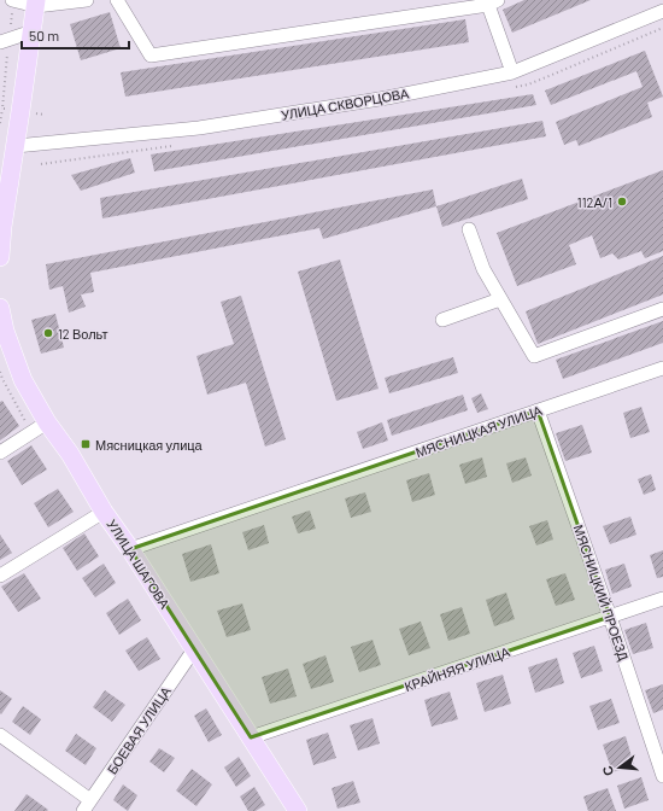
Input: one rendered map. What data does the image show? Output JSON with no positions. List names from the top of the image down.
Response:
{
  "streets": {
    "main road": ["УЛИЦА ШАГОВА"],
    "street": [
      "УЛИЦА СКВОРЦОВА",
      "МЯСНИЦКАЯ УЛИЦА",
      "МЯСНИЦКИЙ ПРОЕЗД",
      "КРАЙНЯЯ УЛИЦА",
      "БОЕВАЯ УЛИЦА"
    ]
  },
  "crossings": [
    ["МЯСНИЦКАЯ УЛИЦА", "УЛИЦА ШАГОВА"],
    ["МЯСНИЦКАЯ УЛИЦА", "МЯСНИЦКИЙ ПРОЕЗД"],
    ["УЛИЦА ШАГОВА", "КРАЙНЯЯ УЛИЦА"],
    ["УЛИЦА ШАГОВА", "БОЕВАЯ УЛИЦА"],
    ["МЯСНИЦКИЙ ПРОЕЗД", "КРАЙНЯЯ УЛИЦА"]
  ],
  "places": {
    "other": ["112А/1", "12 Вольт"],
    "transit": ["Мясницкая улица"]
  },
  "scale_bar": "50 m",
  "north": "left"
}
